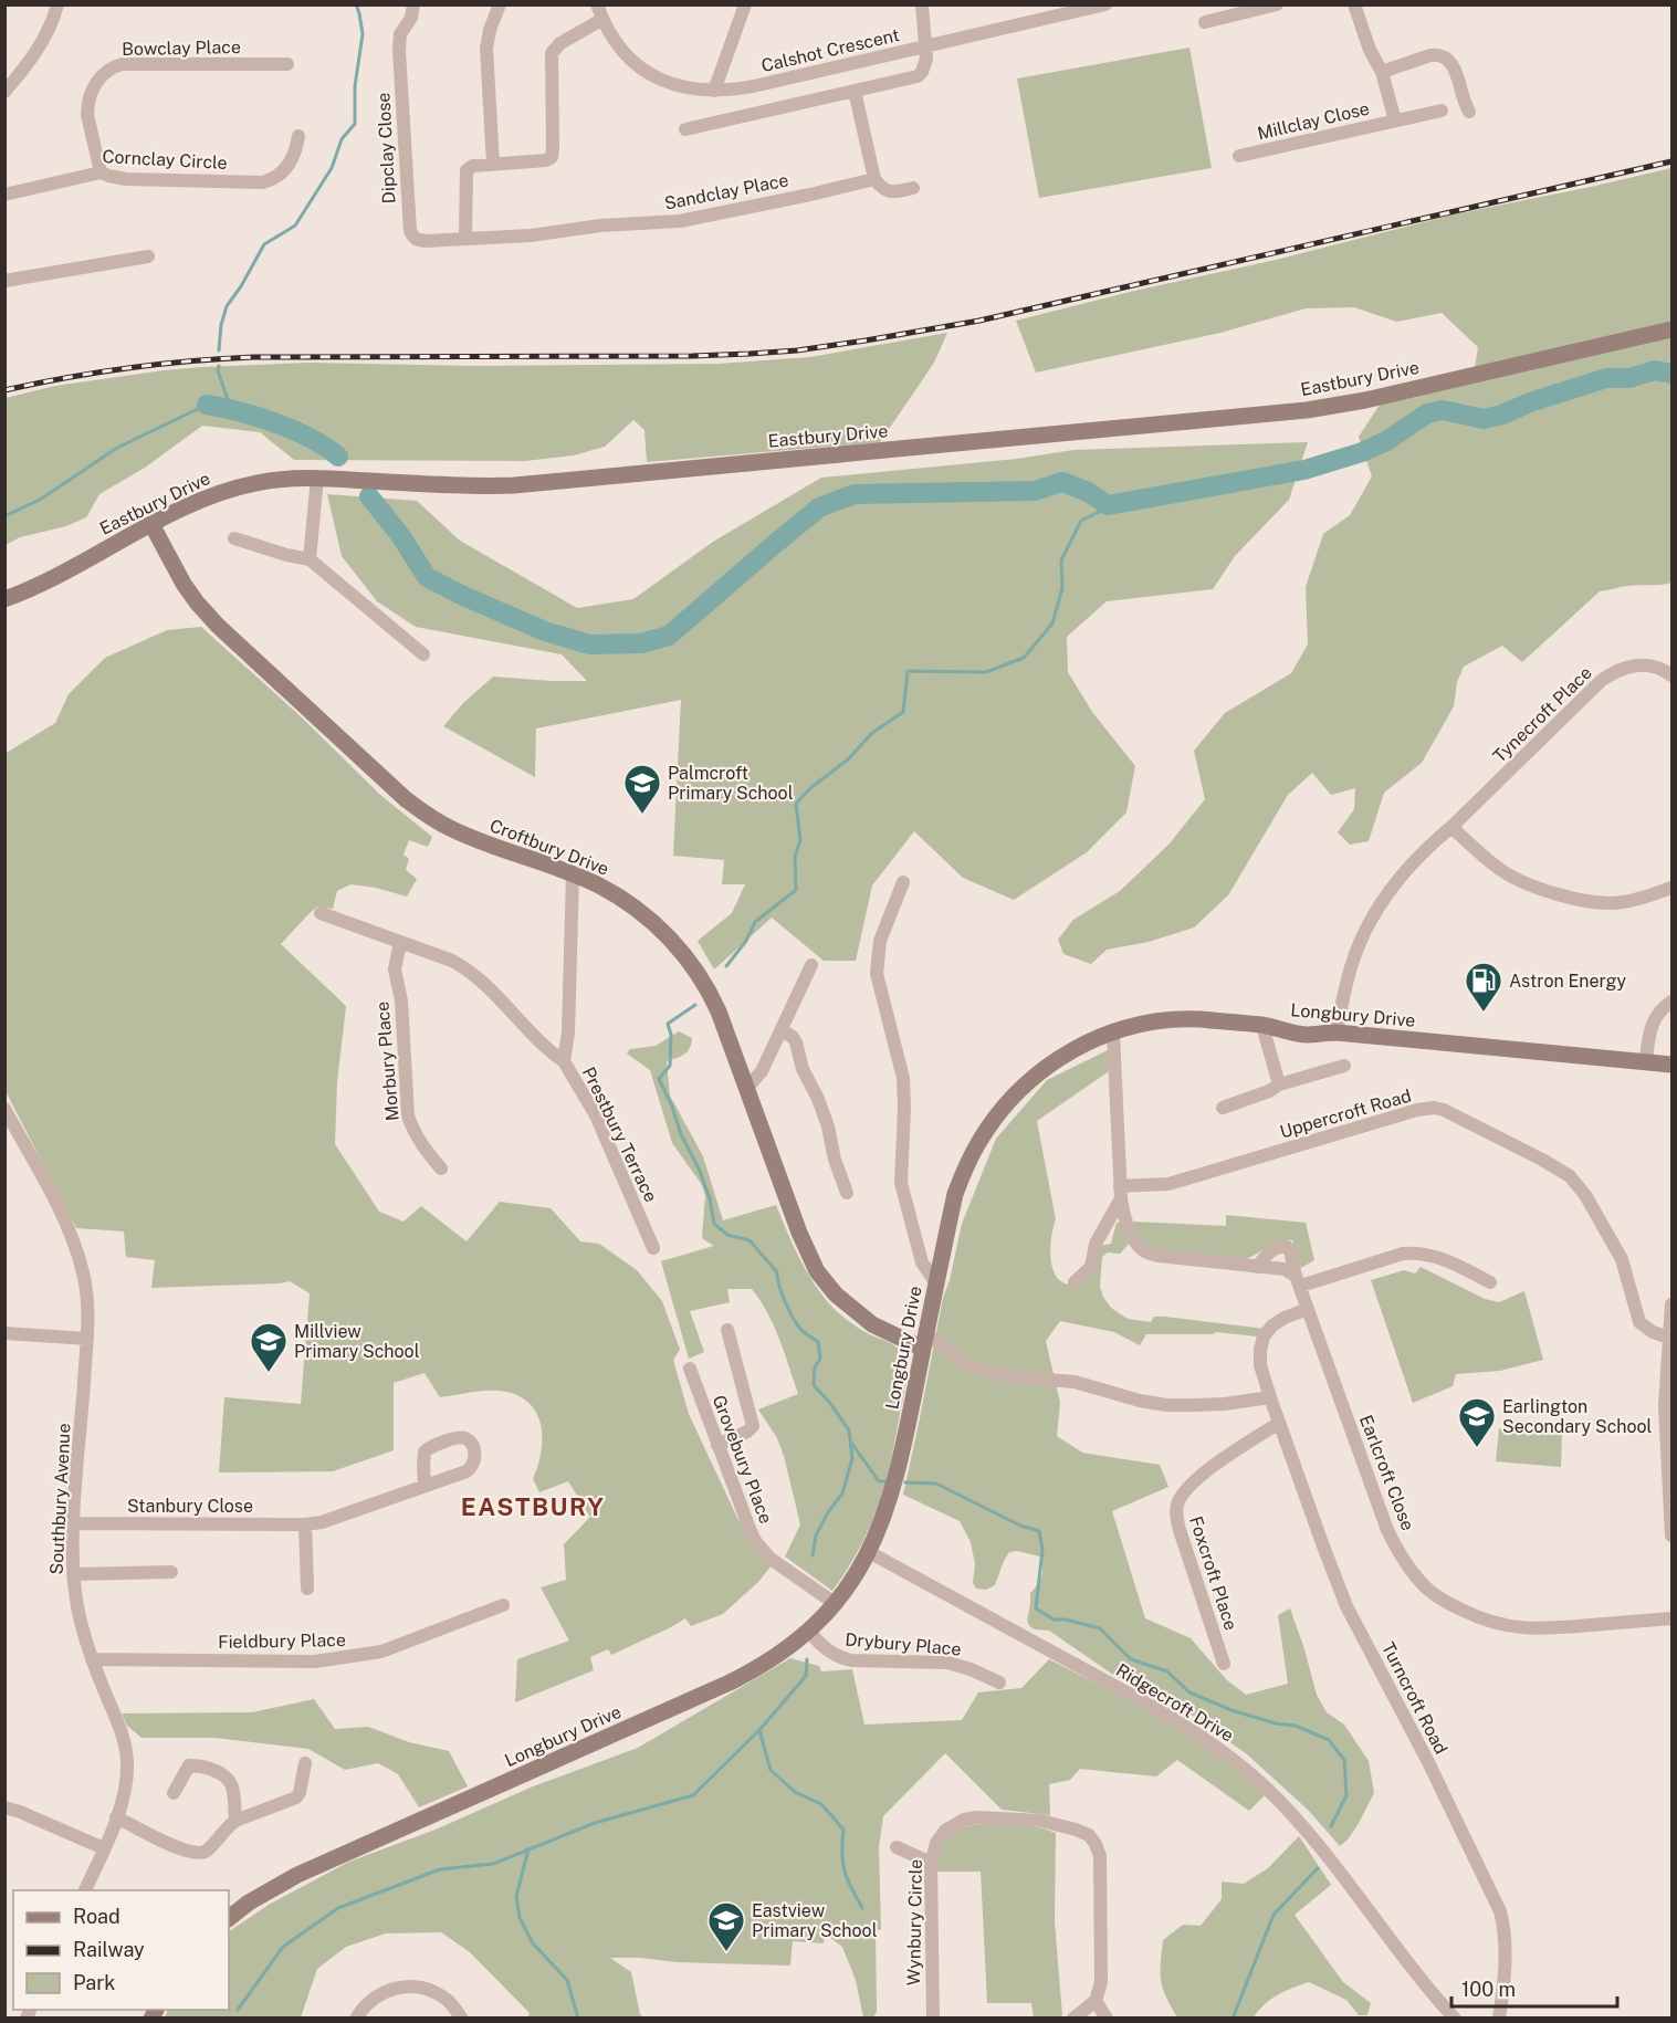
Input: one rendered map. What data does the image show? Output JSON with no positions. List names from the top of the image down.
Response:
{
  "streets": {
    "street": [
      "Bowclay Place",
      "Calshot Crescent",
      "Millclay Close",
      "Dipclay Close",
      "Cornclay Circle",
      "Sandclay Place",
      "Eastbury Drive",
      "Tynecroft Place",
      "Croftbury Drive",
      "Longbury Drive",
      "Morbury Place",
      "Uppercroft Road",
      "Prestbury Terrace",
      "Grovebury Place",
      "Earlcroft Close",
      "Southbury Avenue",
      "Stanbury Close",
      "Foxcroft Place",
      "Fieldbury Place",
      "Drybury Place",
      "Turncroft Road",
      "Ridgecroft Drive",
      "Wynbury Circle"
    ]
  },
  "crossings": [
    ["Bowclay Place", "Cornclay Circle"],
    ["Dipclay Close", "Sandclay Place"],
    ["Eastbury Drive", "Croftbury Drive"],
    ["Tynecroft Place", "Longbury Drive"],
    ["Croftbury Drive", "Longbury Drive"],
    ["Croftbury Drive", "Prestbury Terrace"],
    ["Longbury Drive", "Grovebury Place"],
    ["Longbury Drive", "Drybury Place"],
    ["Longbury Drive", "Ridgecroft Drive"],
    ["Southbury Avenue", "Stanbury Close"],
    ["Southbury Avenue", "Fieldbury Place"],
    ["Foxcroft Place", "Turncroft Road"]
  ],
  "districts": ["EASTBURY"],
  "places": {
    "school or university": [
      "Palmcroft Primary School",
      "Millview Primary School",
      "Earlington Secondary School",
      "Eastview Primary School"
    ],
    "fuel station": ["Astron Energy"]
  },
  "legend": ["Road", "Railway", "Park"],
  "scale_bar": "100 m"
}
